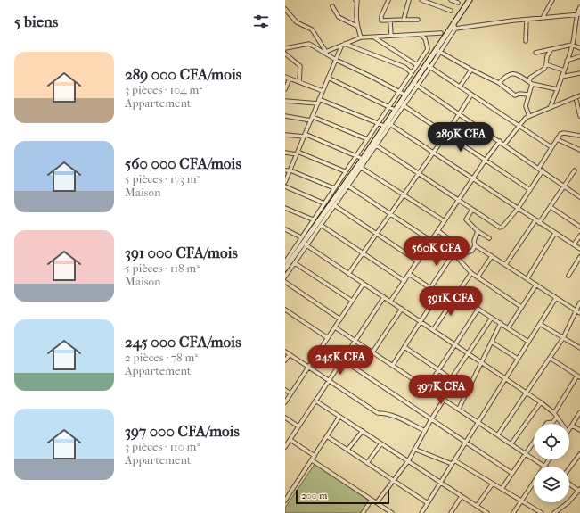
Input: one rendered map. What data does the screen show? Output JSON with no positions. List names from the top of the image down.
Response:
{
  "scale_bar": "200 m",
  "page": {
    "heading": "5 biens",
    "list": [
      {
        "name": "289 000 CFA/mois",
        "note": "3 pièces · 104 m² · Appartement"
      },
      {
        "name": "560 000 CFA/mois",
        "note": "5 pièces · 173 m² · Maison"
      },
      {
        "name": "391 000 CFA/mois",
        "note": "5 pièces · 118 m² · Maison"
      },
      {
        "name": "245 000 CFA/mois",
        "note": "2 pièces · 78 m² · Appartement"
      },
      {
        "name": "397 000 CFA/mois",
        "note": "3 pièces · 110 m² · Appartement"
      }
    ],
    "price": [
      "289K CFA",
      "560K CFA",
      "391K CFA",
      "245K CFA",
      "397K CFA"
    ],
    "scale": "200 m"
  }
}
